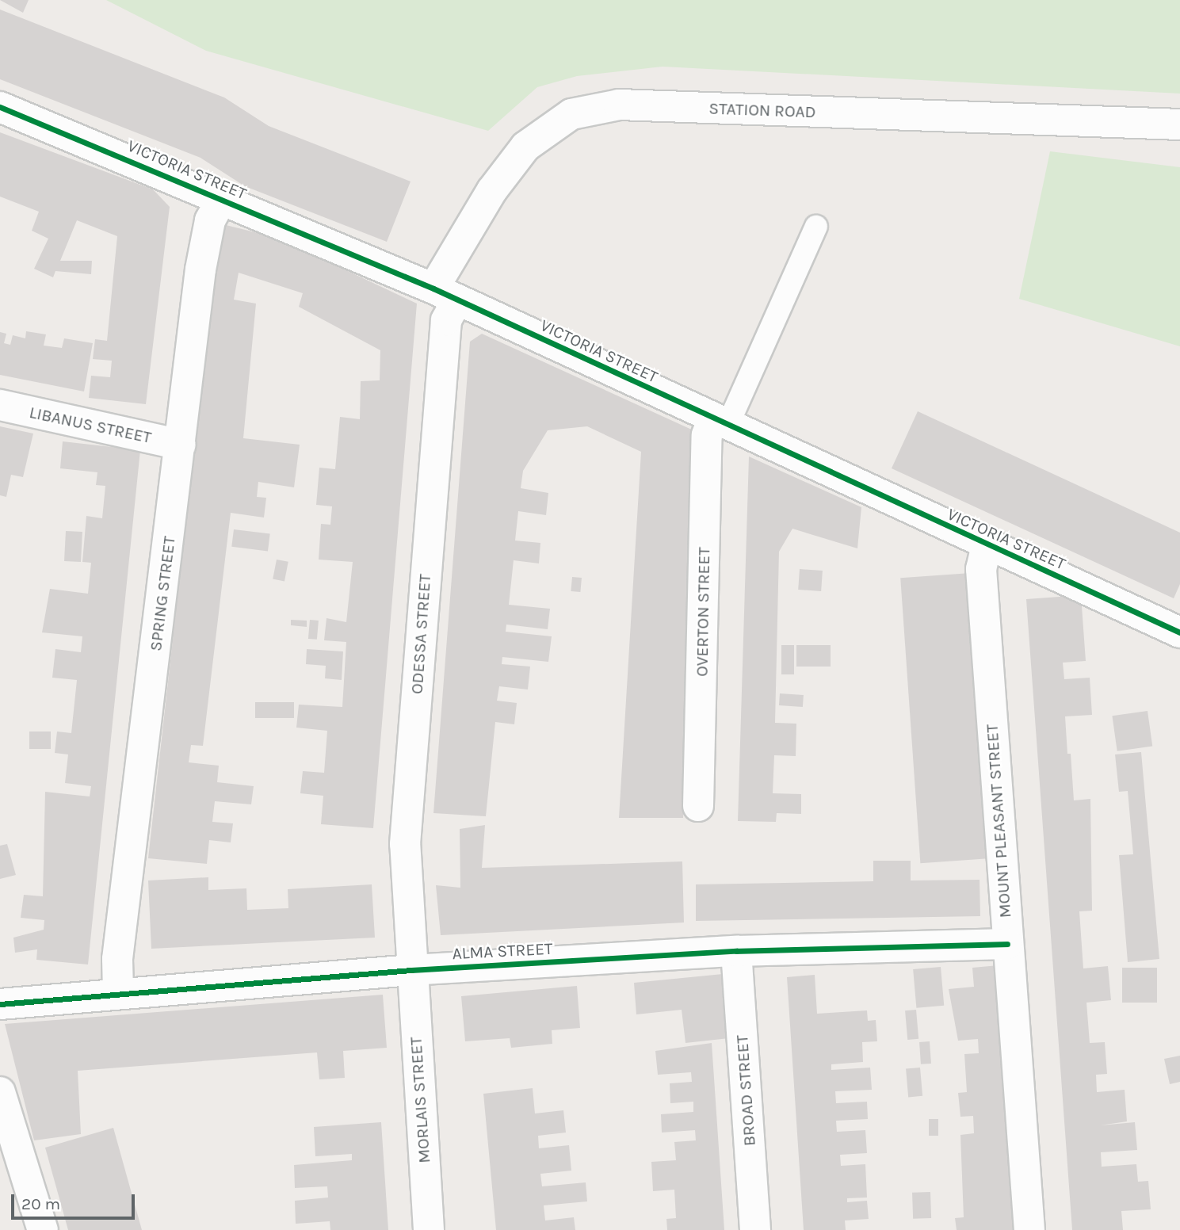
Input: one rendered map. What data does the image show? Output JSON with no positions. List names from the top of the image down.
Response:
{
  "streets": {
    "street": [
      "STATION ROAD",
      "VICTORIA STREET",
      "LIBANUS STREET",
      "SPRING STREET",
      "OVERTON STREET",
      "ODESSA STREET",
      "MOUNT PLEASANT STREET",
      "ALMA STREET",
      "BROAD STREET",
      "MORLAIS STREET"
    ]
  },
  "crossings": [
    ["STATION ROAD", "VICTORIA STREET"],
    ["STATION ROAD", "ODESSA STREET"],
    ["VICTORIA STREET", "SPRING STREET"],
    ["VICTORIA STREET", "OVERTON STREET"],
    ["VICTORIA STREET", "ODESSA STREET"],
    ["VICTORIA STREET", "MOUNT PLEASANT STREET"],
    ["LIBANUS STREET", "SPRING STREET"],
    ["SPRING STREET", "ALMA STREET"],
    ["ODESSA STREET", "ALMA STREET"],
    ["ODESSA STREET", "MORLAIS STREET"],
    ["MOUNT PLEASANT STREET", "ALMA STREET"],
    ["ALMA STREET", "BROAD STREET"],
    ["ALMA STREET", "MORLAIS STREET"]
  ],
  "scale_bar": "20 m"
}
